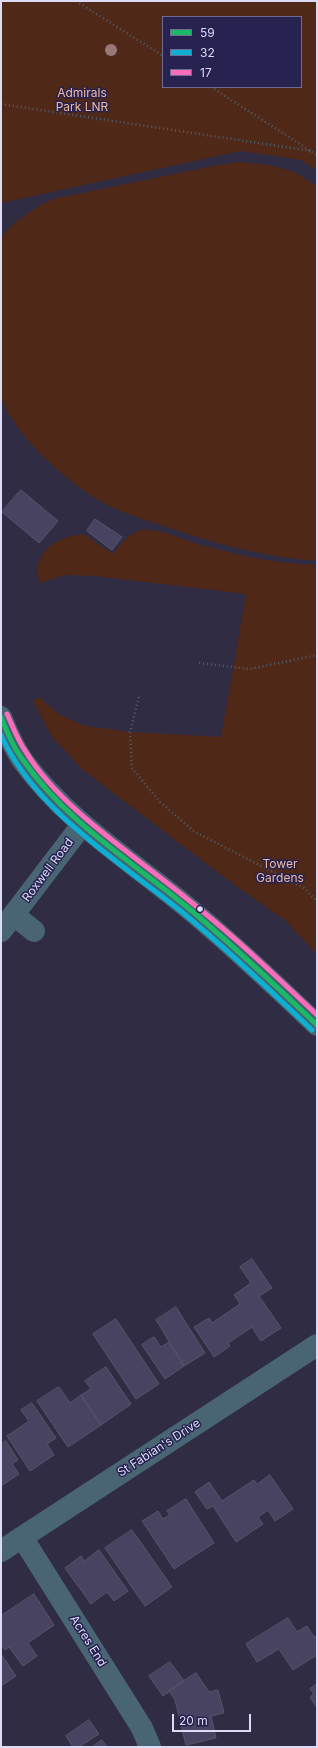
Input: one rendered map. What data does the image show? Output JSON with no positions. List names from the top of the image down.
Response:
{
  "streets": {
    "street": ["Roxwell Road", "St Fabian's Drive", "Acres End"]
  },
  "crossings": [
    ["St Fabian's Drive", "Acres End"]
  ],
  "parks": ["Admirals Park LNR", "Tower Gardens"],
  "lines": ["transit line 17", "transit line 59", "transit line 32"],
  "legend": ["59", "32", "17"],
  "scale_bar": "20 m"
}
